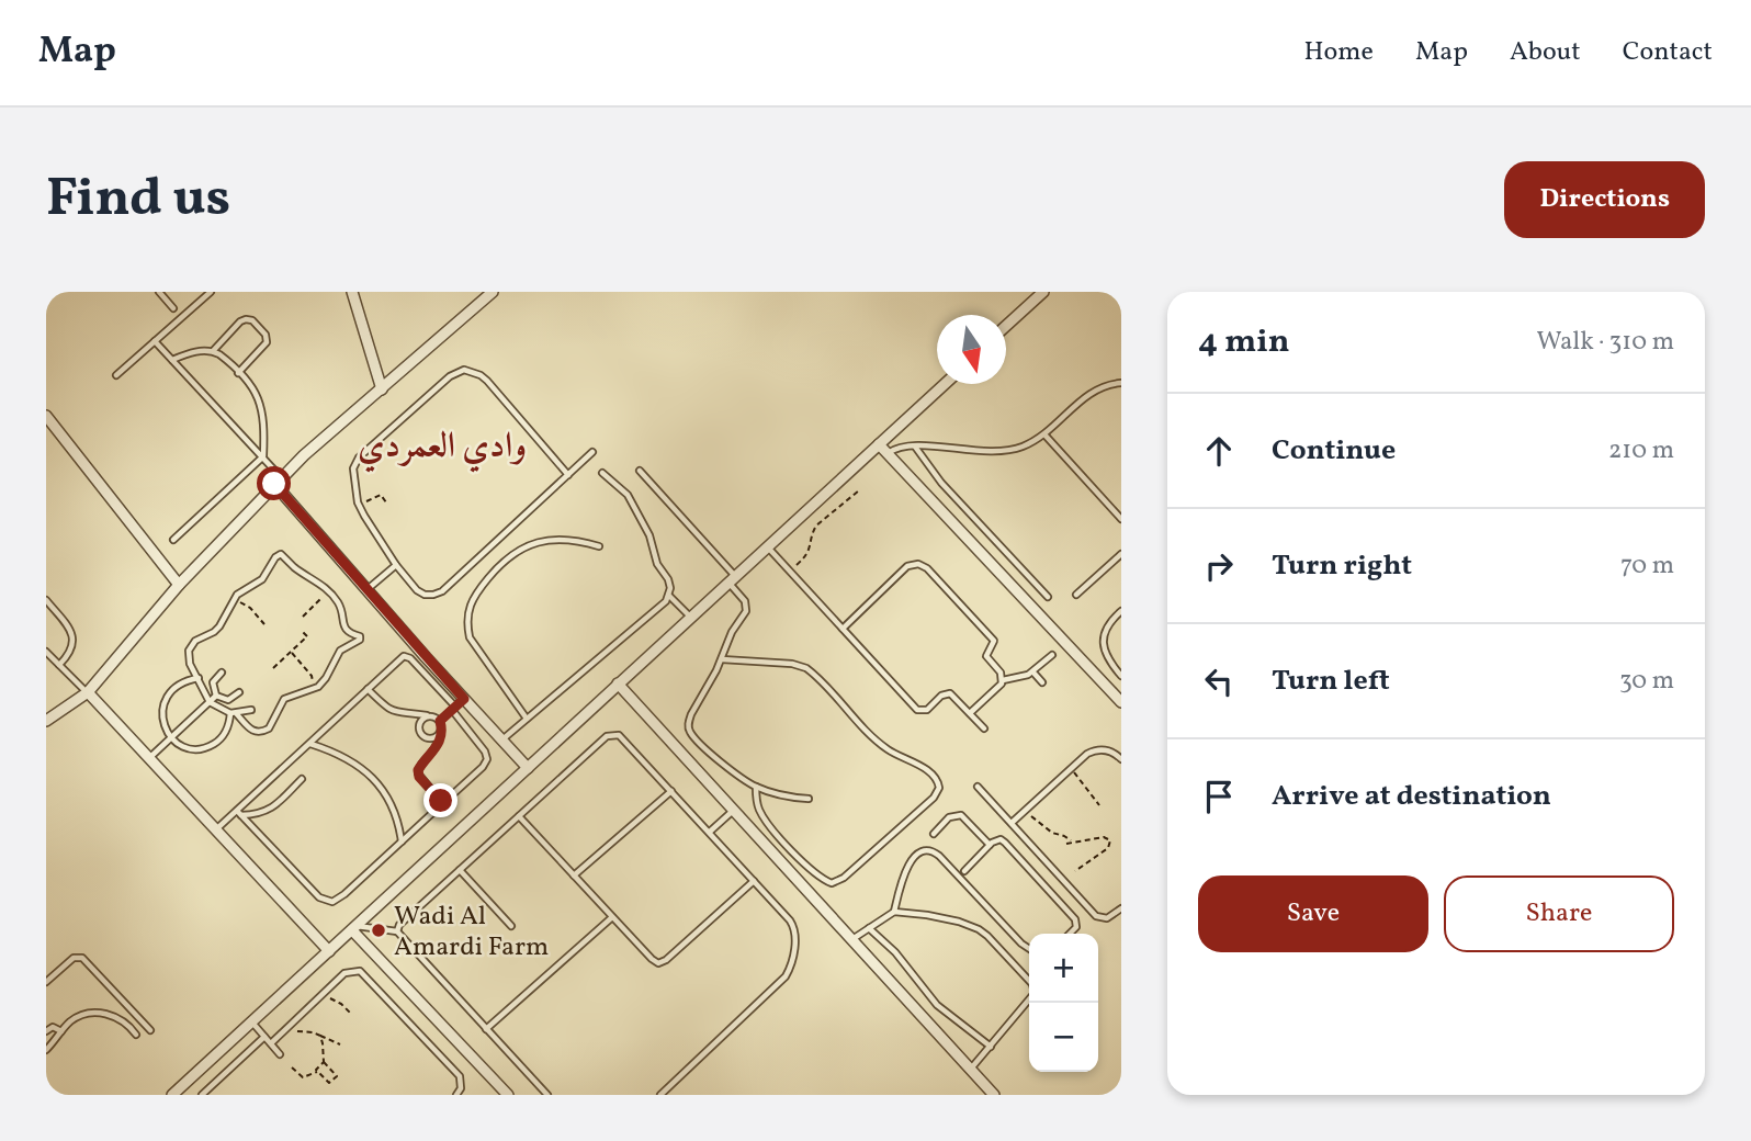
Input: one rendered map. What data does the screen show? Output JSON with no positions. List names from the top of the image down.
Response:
{
  "districts": ["وادي العمردي"],
  "places": ["Wadi Al Amardi Farm"],
  "north": "bottom",
  "page": {
    "header": "Map",
    "nav": [
      "Home",
      "Map",
      "About",
      "Contact"
    ],
    "buttons": [
      "Directions",
      ["Save", "Share"]
    ],
    "title": "Find us",
    "heading": ["4 min", "Walk · 310 m"],
    "list": [
      ["Continue", "210 m"],
      ["Turn right", "70 m"],
      ["Turn left", "30 m"],
      "Arrive at destination"
    ],
    "map_buttons": ["+", "−"]
  }
}
